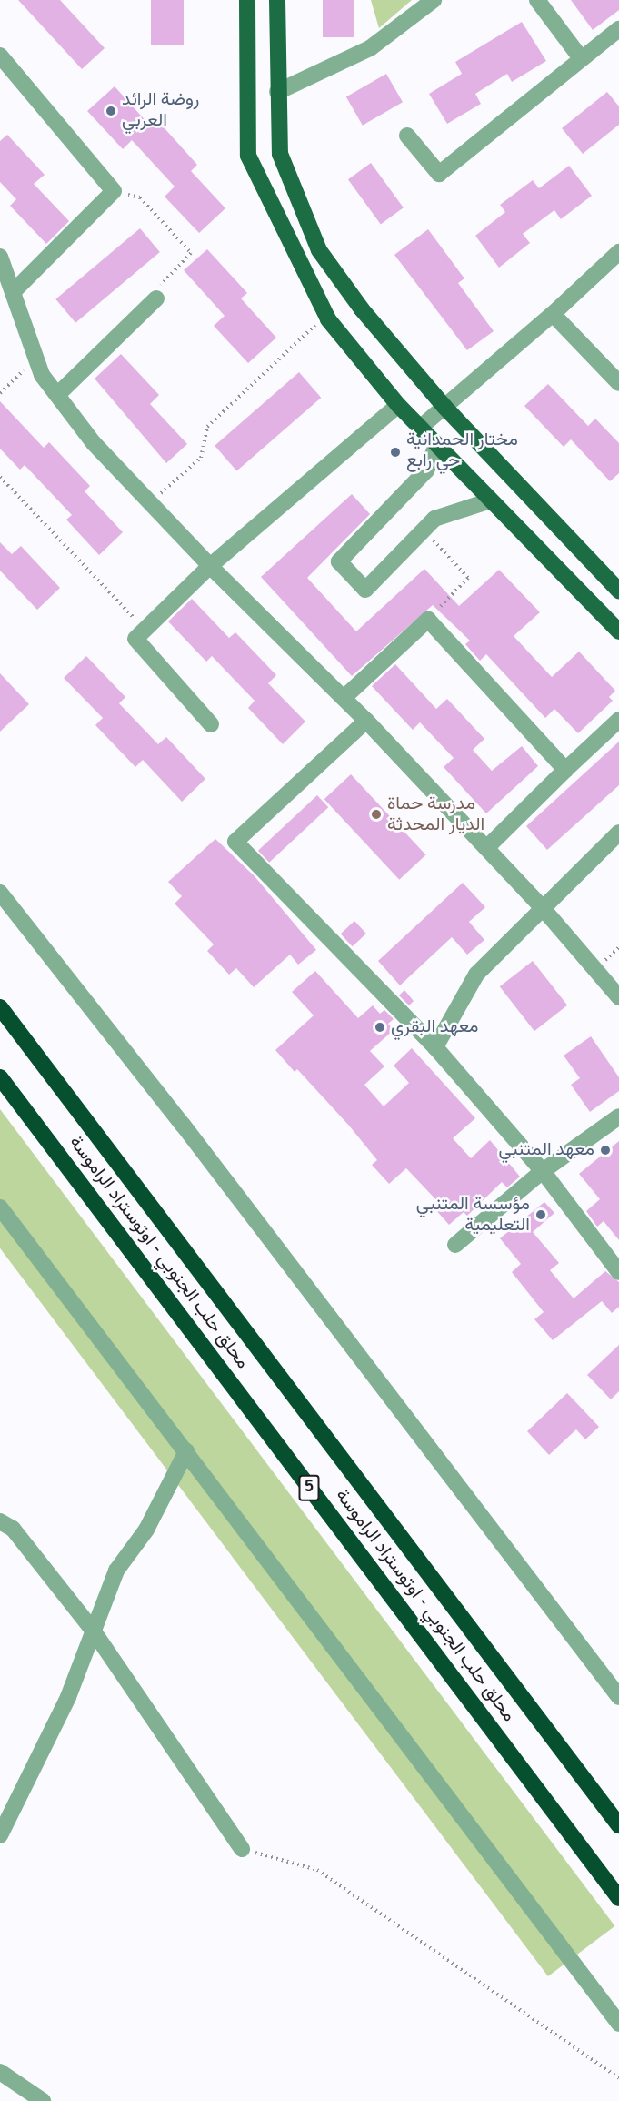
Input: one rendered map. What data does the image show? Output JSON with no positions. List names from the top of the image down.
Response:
{
  "streets": {
    "highway": ["محلق حلب الجنوبي - اوتوستراد الراموسة", "5"]
  },
  "places": [
    "روضة الرائد العربي",
    "مختار الحمدانية حي رابع",
    "مدرسة حماة الديار المحدثة",
    "معهد البقري",
    "معهد المتنبي",
    "مؤسسة المتنبي التعليمية"
  ]
}
